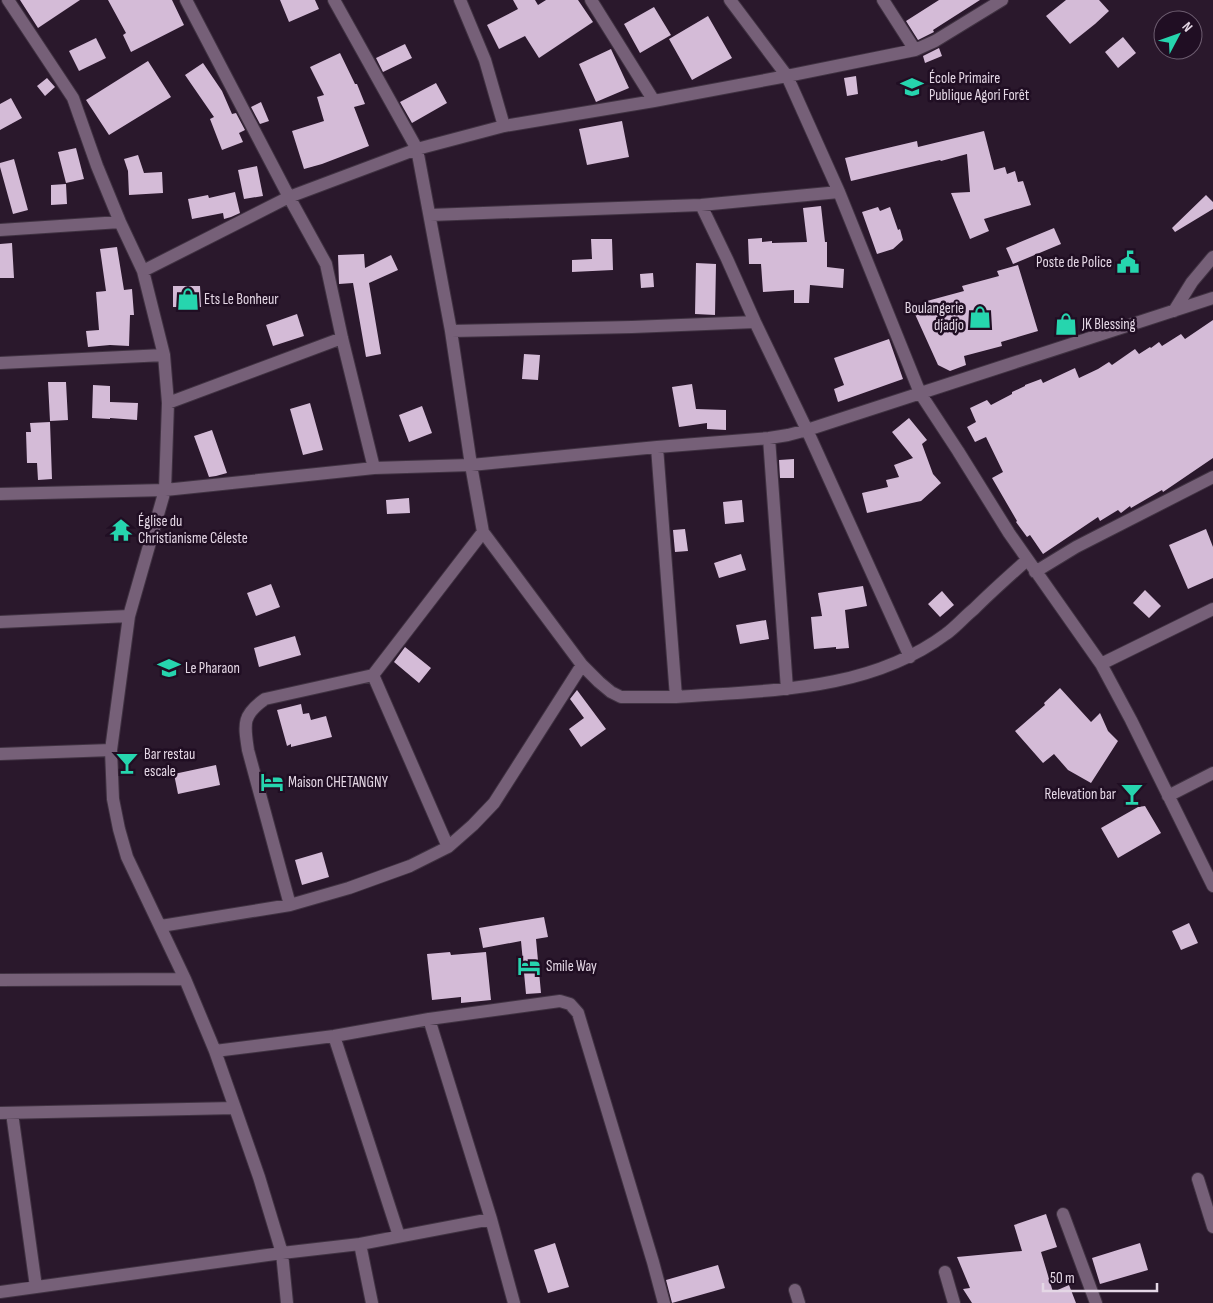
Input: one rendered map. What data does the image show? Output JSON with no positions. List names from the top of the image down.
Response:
{
  "places": {
    "school or university": ["École Primaire Publique Agori Forêt", "Le Pharaon"],
    "public building": ["Poste de Police"],
    "shop": ["Ets Le Bonheur", "Boulangerie djadjo", "JK Blessing"],
    "temple": ["Église du Christianisme Céleste"],
    "bar": ["Bar restau escale", "Relevation bar"],
    "hotel": ["Maison CHETANGNY", "Smile Way"]
  },
  "scale_bar": "50 m",
  "north": "top right"
}
